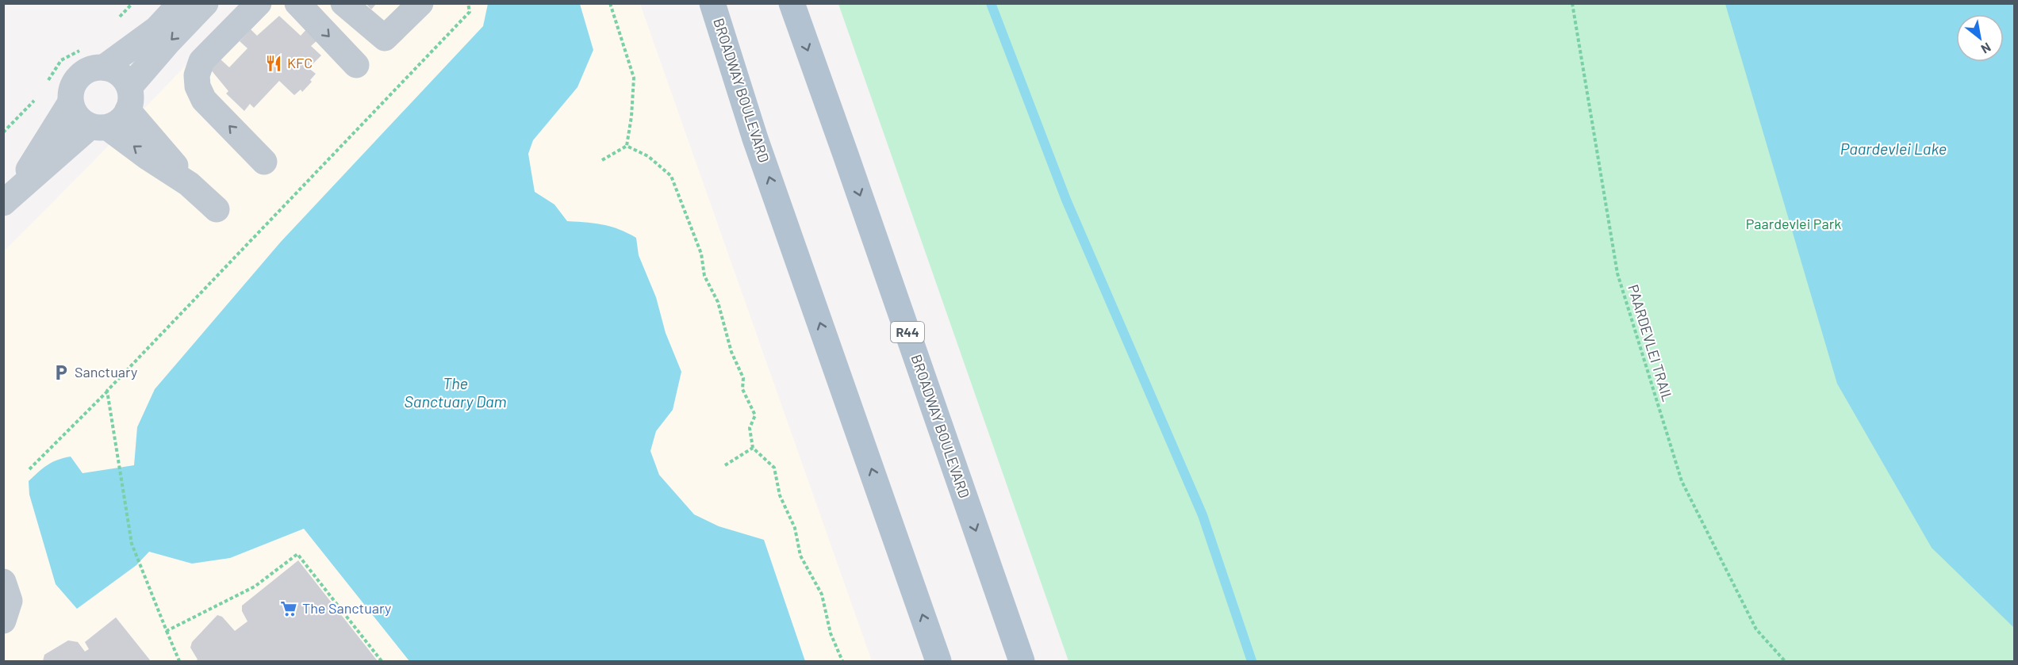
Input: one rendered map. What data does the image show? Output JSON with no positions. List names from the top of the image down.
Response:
{
  "streets": {
    "main road": ["BROADWAY BOULEVARD", "R44"],
    "path": ["PAARDEVLEI TRAIL"]
  },
  "water": ["Paardevlei Lake", "The Sanctuary Dam"],
  "parks": ["Paardevlei Park"],
  "places": {
    "restaurant": ["KFC"],
    "parking": ["Sanctuary"],
    "supermarket": ["The Sanctuary"]
  },
  "north": "bottom right"
}
